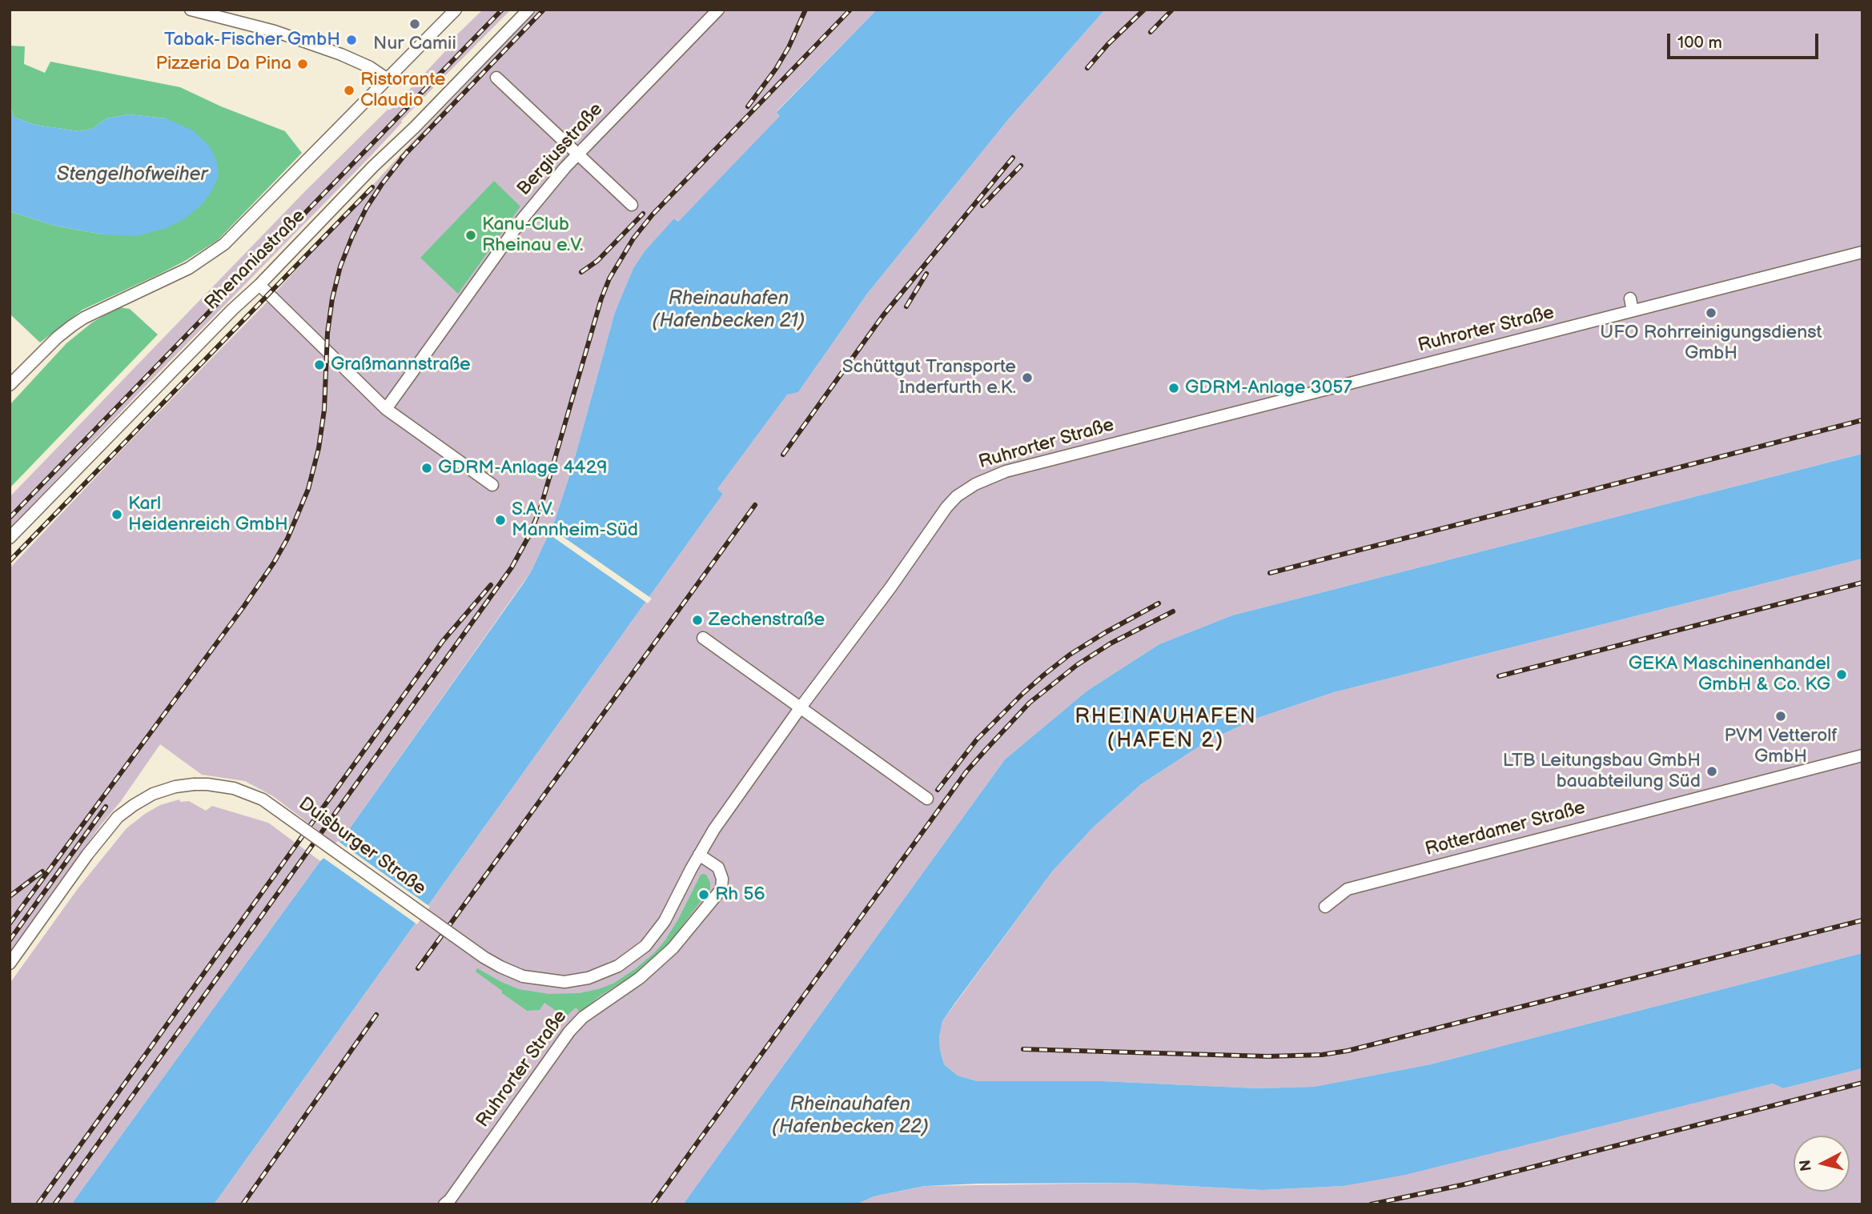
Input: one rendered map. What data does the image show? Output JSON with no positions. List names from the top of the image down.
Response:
{
  "streets": {
    "street": [
      "Bergiusstraße",
      "Rhenaniastraße",
      "Ruhrorter Straße",
      "Rotterdamer Straße",
      "Duisburger Straße"
    ]
  },
  "crossings": [
    ["Ruhrorter Straße", "Duisburger Straße"]
  ],
  "districts": ["RHEINAUHAFEN (HAFEN 2)"],
  "water": ["Stengelhofweiher", "Rheinauhafen (Hafenbecken 21)", "Rheinauhafen (Hafenbecken 22)"],
  "places": [
    "Nur Camii",
    "Tabak-Fischer GmbH",
    "Pizzeria Da Pina",
    "Ristorante Claudio",
    "Kanu-Club Rheinau e.V.",
    "UFO Rohrreinigungsdienst GmbH",
    "Graßmannstraße",
    "Schüttgut Transporte Inderfurth e.K.",
    "GDRM-Anlage 3057",
    "GDRM-Anlage 4429",
    "Karl Heidenreich GmbH",
    "S.A.V. Mannheim-Süd",
    "Zechenstraße",
    "GEKA Maschinenhandel GmbH & Co. KG",
    "PVM Vetterolf GmbH",
    "LTB Leitungsbau GmbH bauabteilung Süd",
    "Rh 56"
  ],
  "scale_bar": "100 m",
  "north": "left"
}
